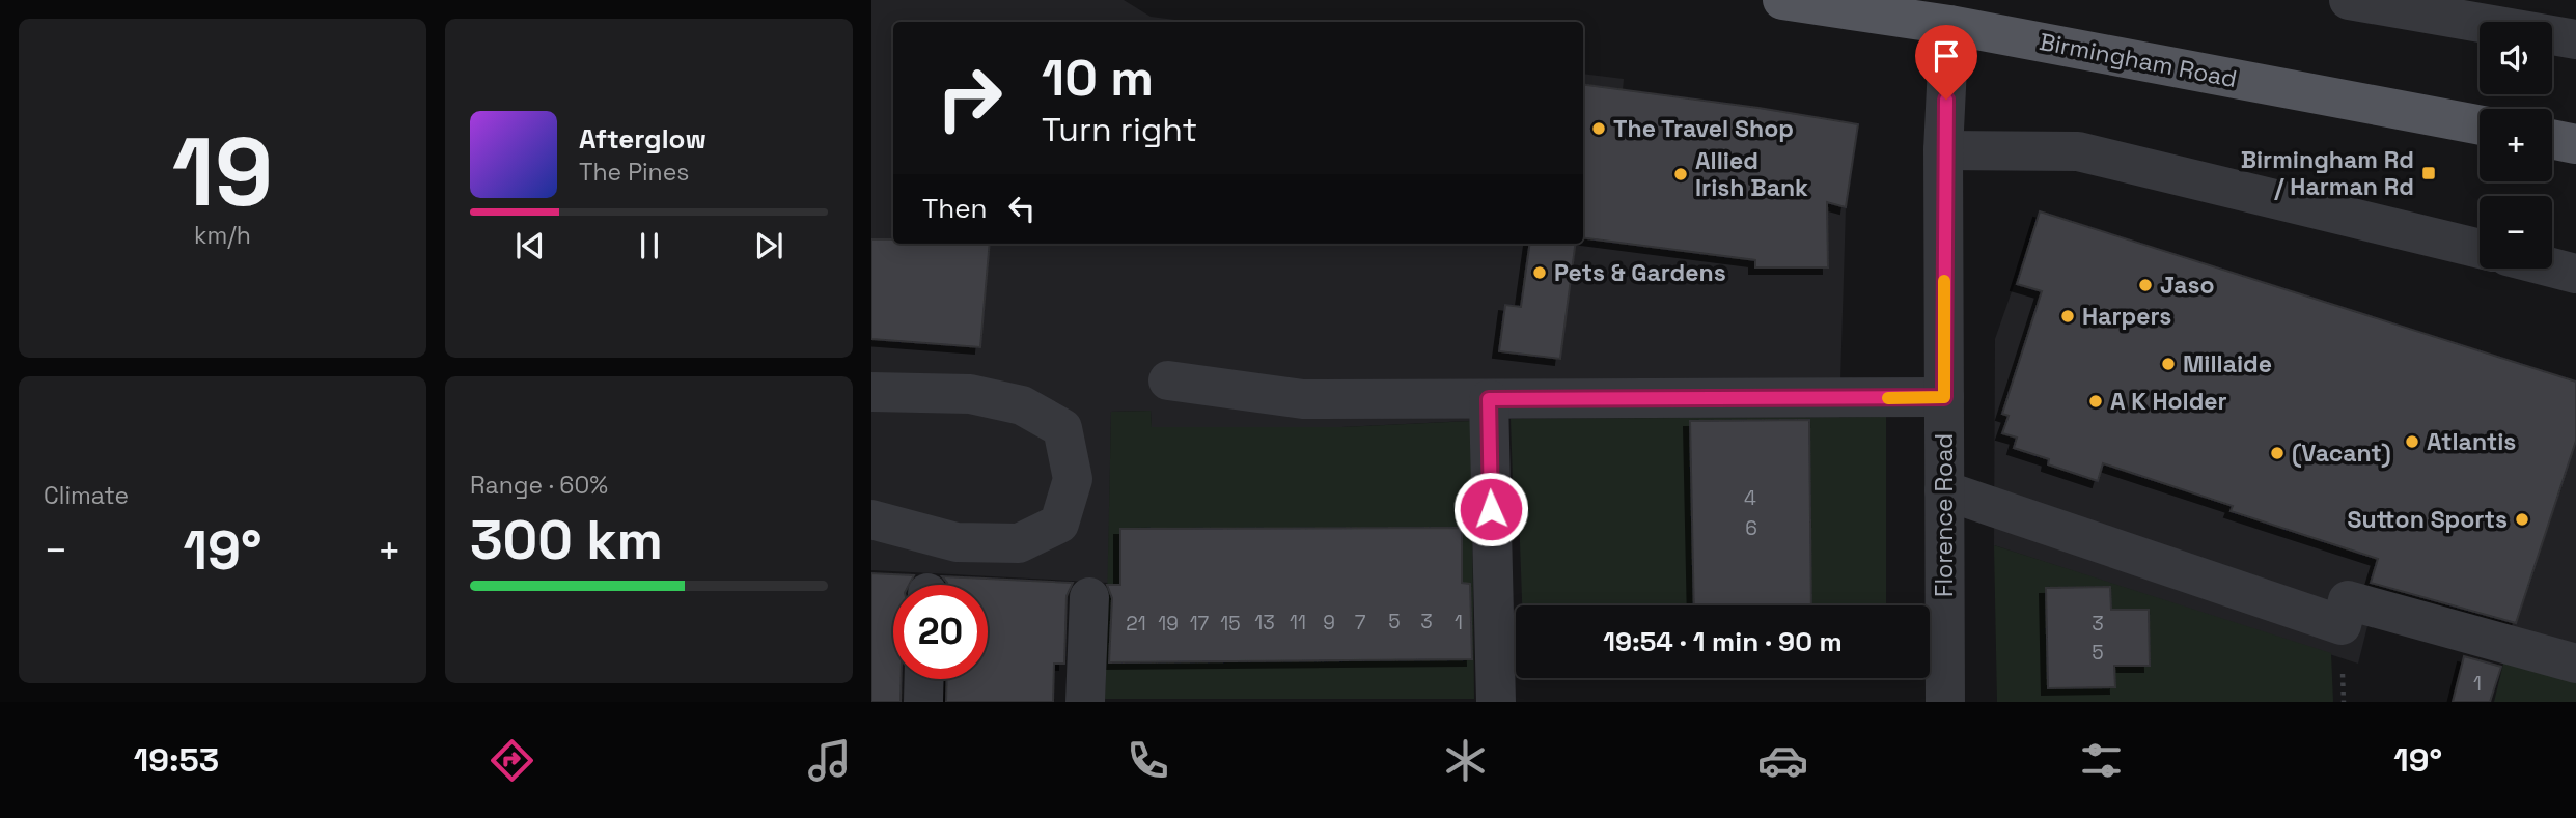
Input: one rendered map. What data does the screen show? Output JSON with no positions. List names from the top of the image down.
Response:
{
  "streets": {
    "main road": ["Birmingham Road"],
    "street": ["Florence Road"]
  },
  "crossings": [
    ["Birmingham Road", "Florence Road"]
  ],
  "places": {
    "other": [
      "The Travel Shop",
      "Allied Irish Bank",
      "Pets & Gardens",
      "Jaso",
      "Harpers",
      "Millaide",
      "A K Holder",
      "Atlantis",
      "(Vacant)",
      "Sutton Sports"
    ],
    "transit": ["Birmingham Rd / Harman Rd"]
  },
  "house_numbers": [
    "4",
    "6",
    "5",
    "3",
    "13",
    "11",
    "9",
    "7",
    "1",
    "21",
    "19",
    "17",
    "15",
    "3",
    "5",
    "1"
  ],
  "page": {
    "tile": [
      ["19", "km/h"],
      "Climate",
      ["Range · 60%", "300 km"]
    ],
    "map_buttons": ["+", "−"],
    "turn": ["10 m", "Turn right"],
    "song": ["Afterglow", "The Pines"],
    "then": "Then",
    "heat": ["−", "19°", "+"],
    "limit": "20",
    "trip": "19:54 · 1 min · 90 m",
    "tabs": ["19:53", "19°"]
  }
}
